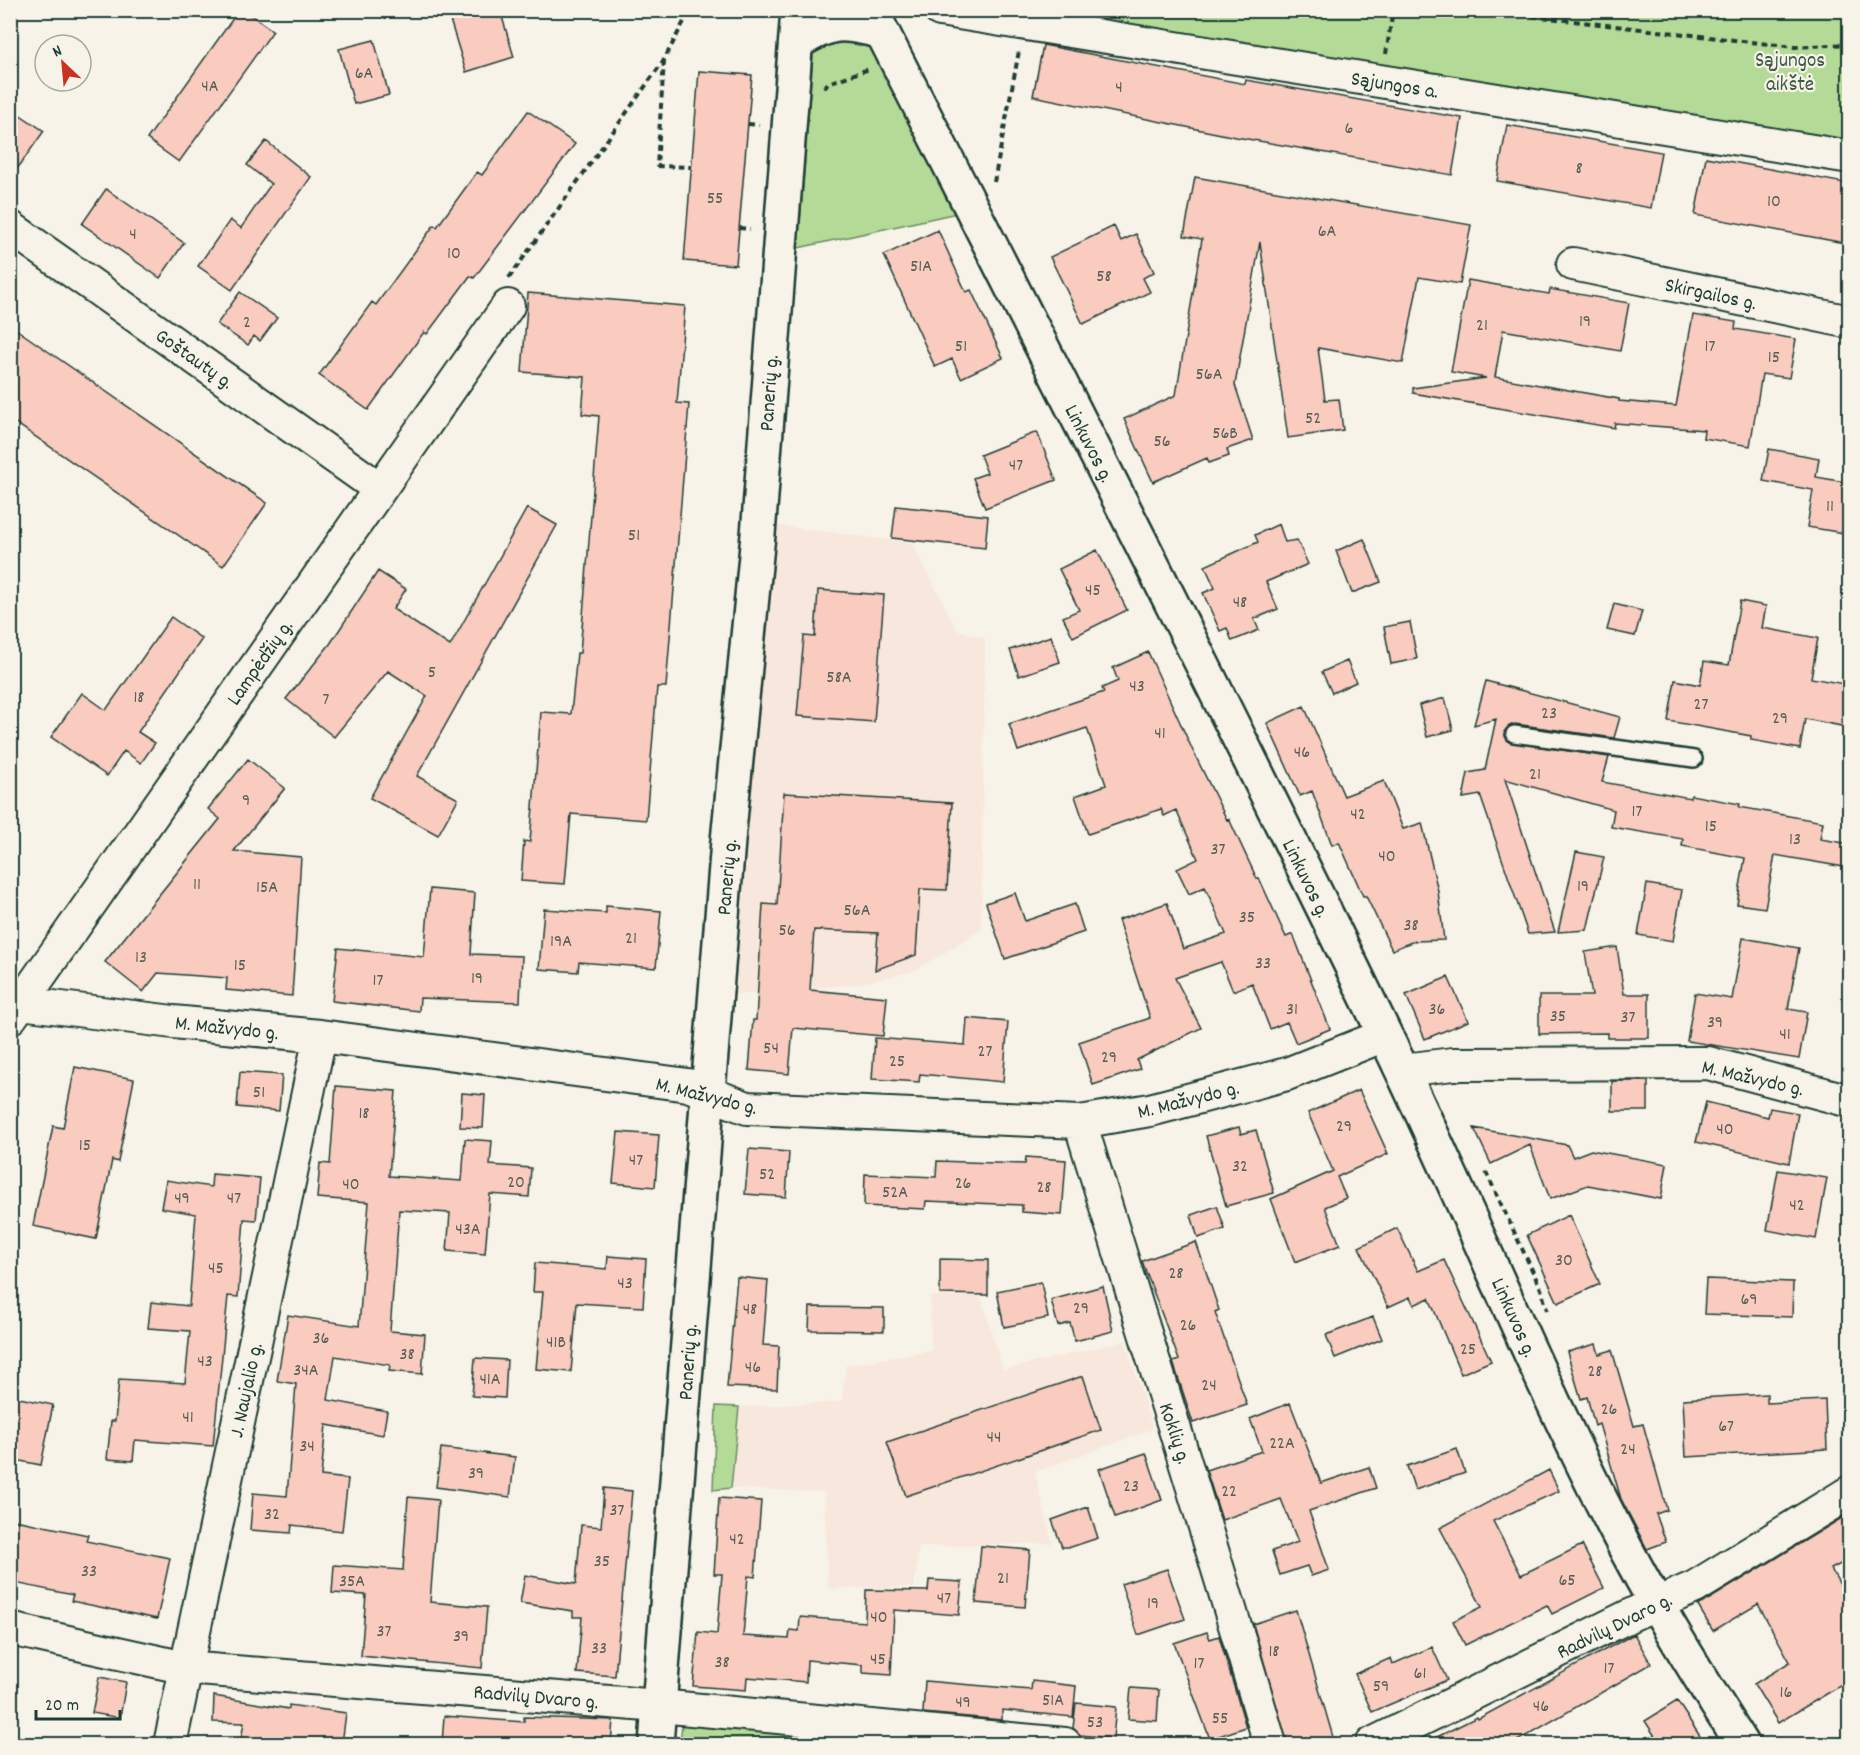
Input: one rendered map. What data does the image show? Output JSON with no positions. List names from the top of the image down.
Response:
{
  "streets": {
    "street": [
      "Sąjungos a.",
      "Skirgailos g.",
      "Goštautų g.",
      "Panerių g.",
      "Linkuvos g.",
      "Lampėdžių g.",
      "M. Mažvydo g.",
      "J. Naujalio g.",
      "Koklių g.",
      "Radvilų Dvaro g."
    ]
  },
  "crossings": [
    ["Goštautų g.", "Lampėdžių g."],
    ["Panerių g.", "M. Mažvydo g."],
    ["Panerių g.", "Radvilų Dvaro g."],
    ["Linkuvos g.", "M. Mažvydo g."],
    ["Linkuvos g.", "Radvilų Dvaro g."],
    ["Lampėdžių g.", "M. Mažvydo g."],
    ["M. Mažvydo g.", "J. Naujalio g."],
    ["M. Mažvydo g.", "Koklių g."],
    ["J. Naujalio g.", "Radvilų Dvaro g."]
  ],
  "parks": ["Sąjungos aikštė"],
  "house_numbers": [
    "6A",
    "4A",
    "4",
    "6",
    "8",
    "55",
    "10",
    "6A",
    "4",
    "10",
    "51A",
    "58",
    "19",
    "2",
    "21",
    "51",
    "17",
    "15",
    "56A",
    "52",
    "56B",
    "56",
    "47",
    "11",
    "51",
    "45",
    "48",
    "5",
    "58A",
    "43",
    "18",
    "7",
    "27",
    "23",
    "29",
    "41",
    "46",
    "21",
    "9",
    "17",
    "42",
    "15",
    "13",
    "37",
    "40",
    "11",
    "19",
    "15A",
    "56A",
    "35",
    "38",
    "56",
    "21",
    "19A",
    "13",
    "33",
    "15",
    "19",
    "17",
    "31",
    "36",
    "35",
    "37",
    "39",
    "41",
    "54",
    "27",
    "29",
    "25",
    "51",
    "18",
    "29",
    "40",
    "15",
    "47",
    "32",
    "52",
    "20",
    "26",
    "40",
    "28",
    "52A",
    "49",
    "47",
    "42",
    "43A",
    "30",
    "45",
    "28",
    "43",
    "69",
    "29",
    "48",
    "26",
    "36",
    "41B",
    "25",
    "38",
    "43",
    "46",
    "34A",
    "28",
    "41A",
    "24",
    "26",
    "41",
    "67",
    "44",
    "22A",
    "34",
    "24",
    "39",
    "23",
    "22",
    "37",
    "32",
    "42",
    "35",
    "33",
    "21",
    "65",
    "35A",
    "47",
    "19",
    "40",
    "37",
    "39",
    "33",
    "18",
    "45",
    "38",
    "17",
    "17",
    "61",
    "59",
    "16",
    "51A",
    "49",
    "46",
    "55",
    "53"
  ],
  "scale_bar": "20 m",
  "north": "top left"
}
